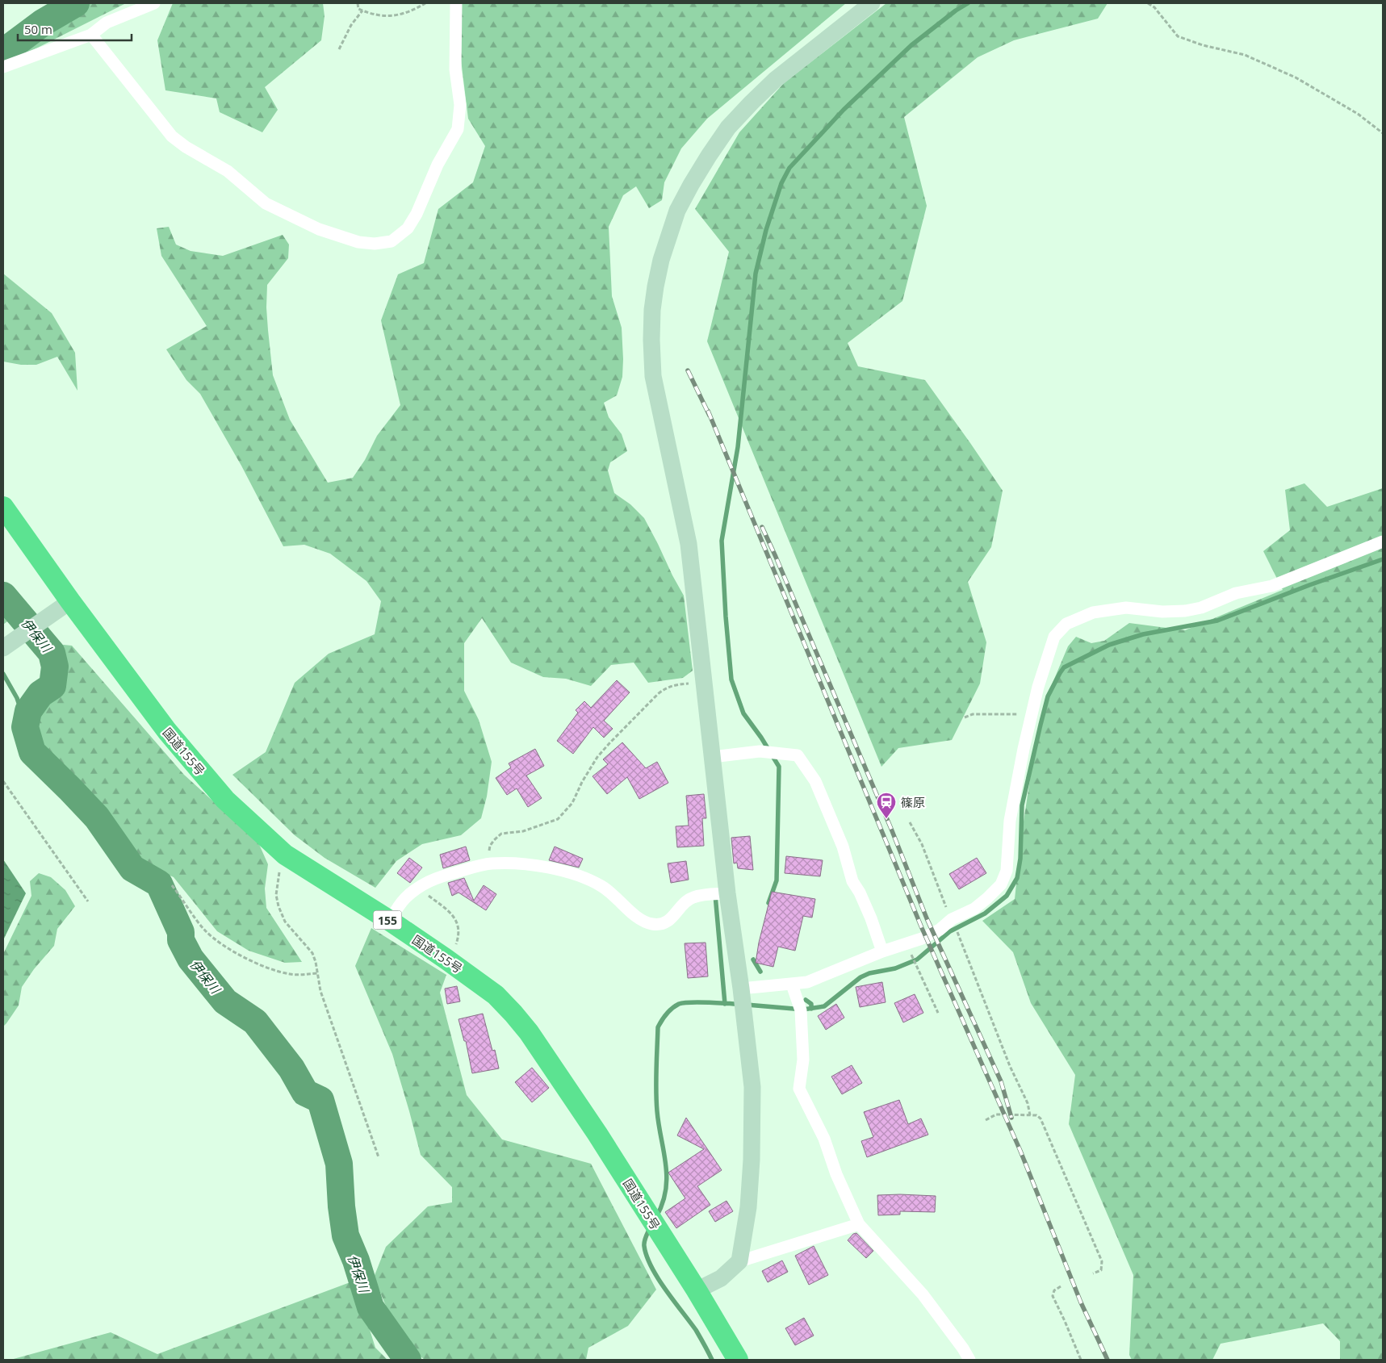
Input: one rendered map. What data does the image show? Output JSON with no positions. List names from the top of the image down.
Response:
{
  "streets": {
    "highway": ["国道155号", "155"]
  },
  "water": ["伊保川"],
  "places": {
    "station": ["篠原"]
  },
  "scale_bar": "50 m"
}
